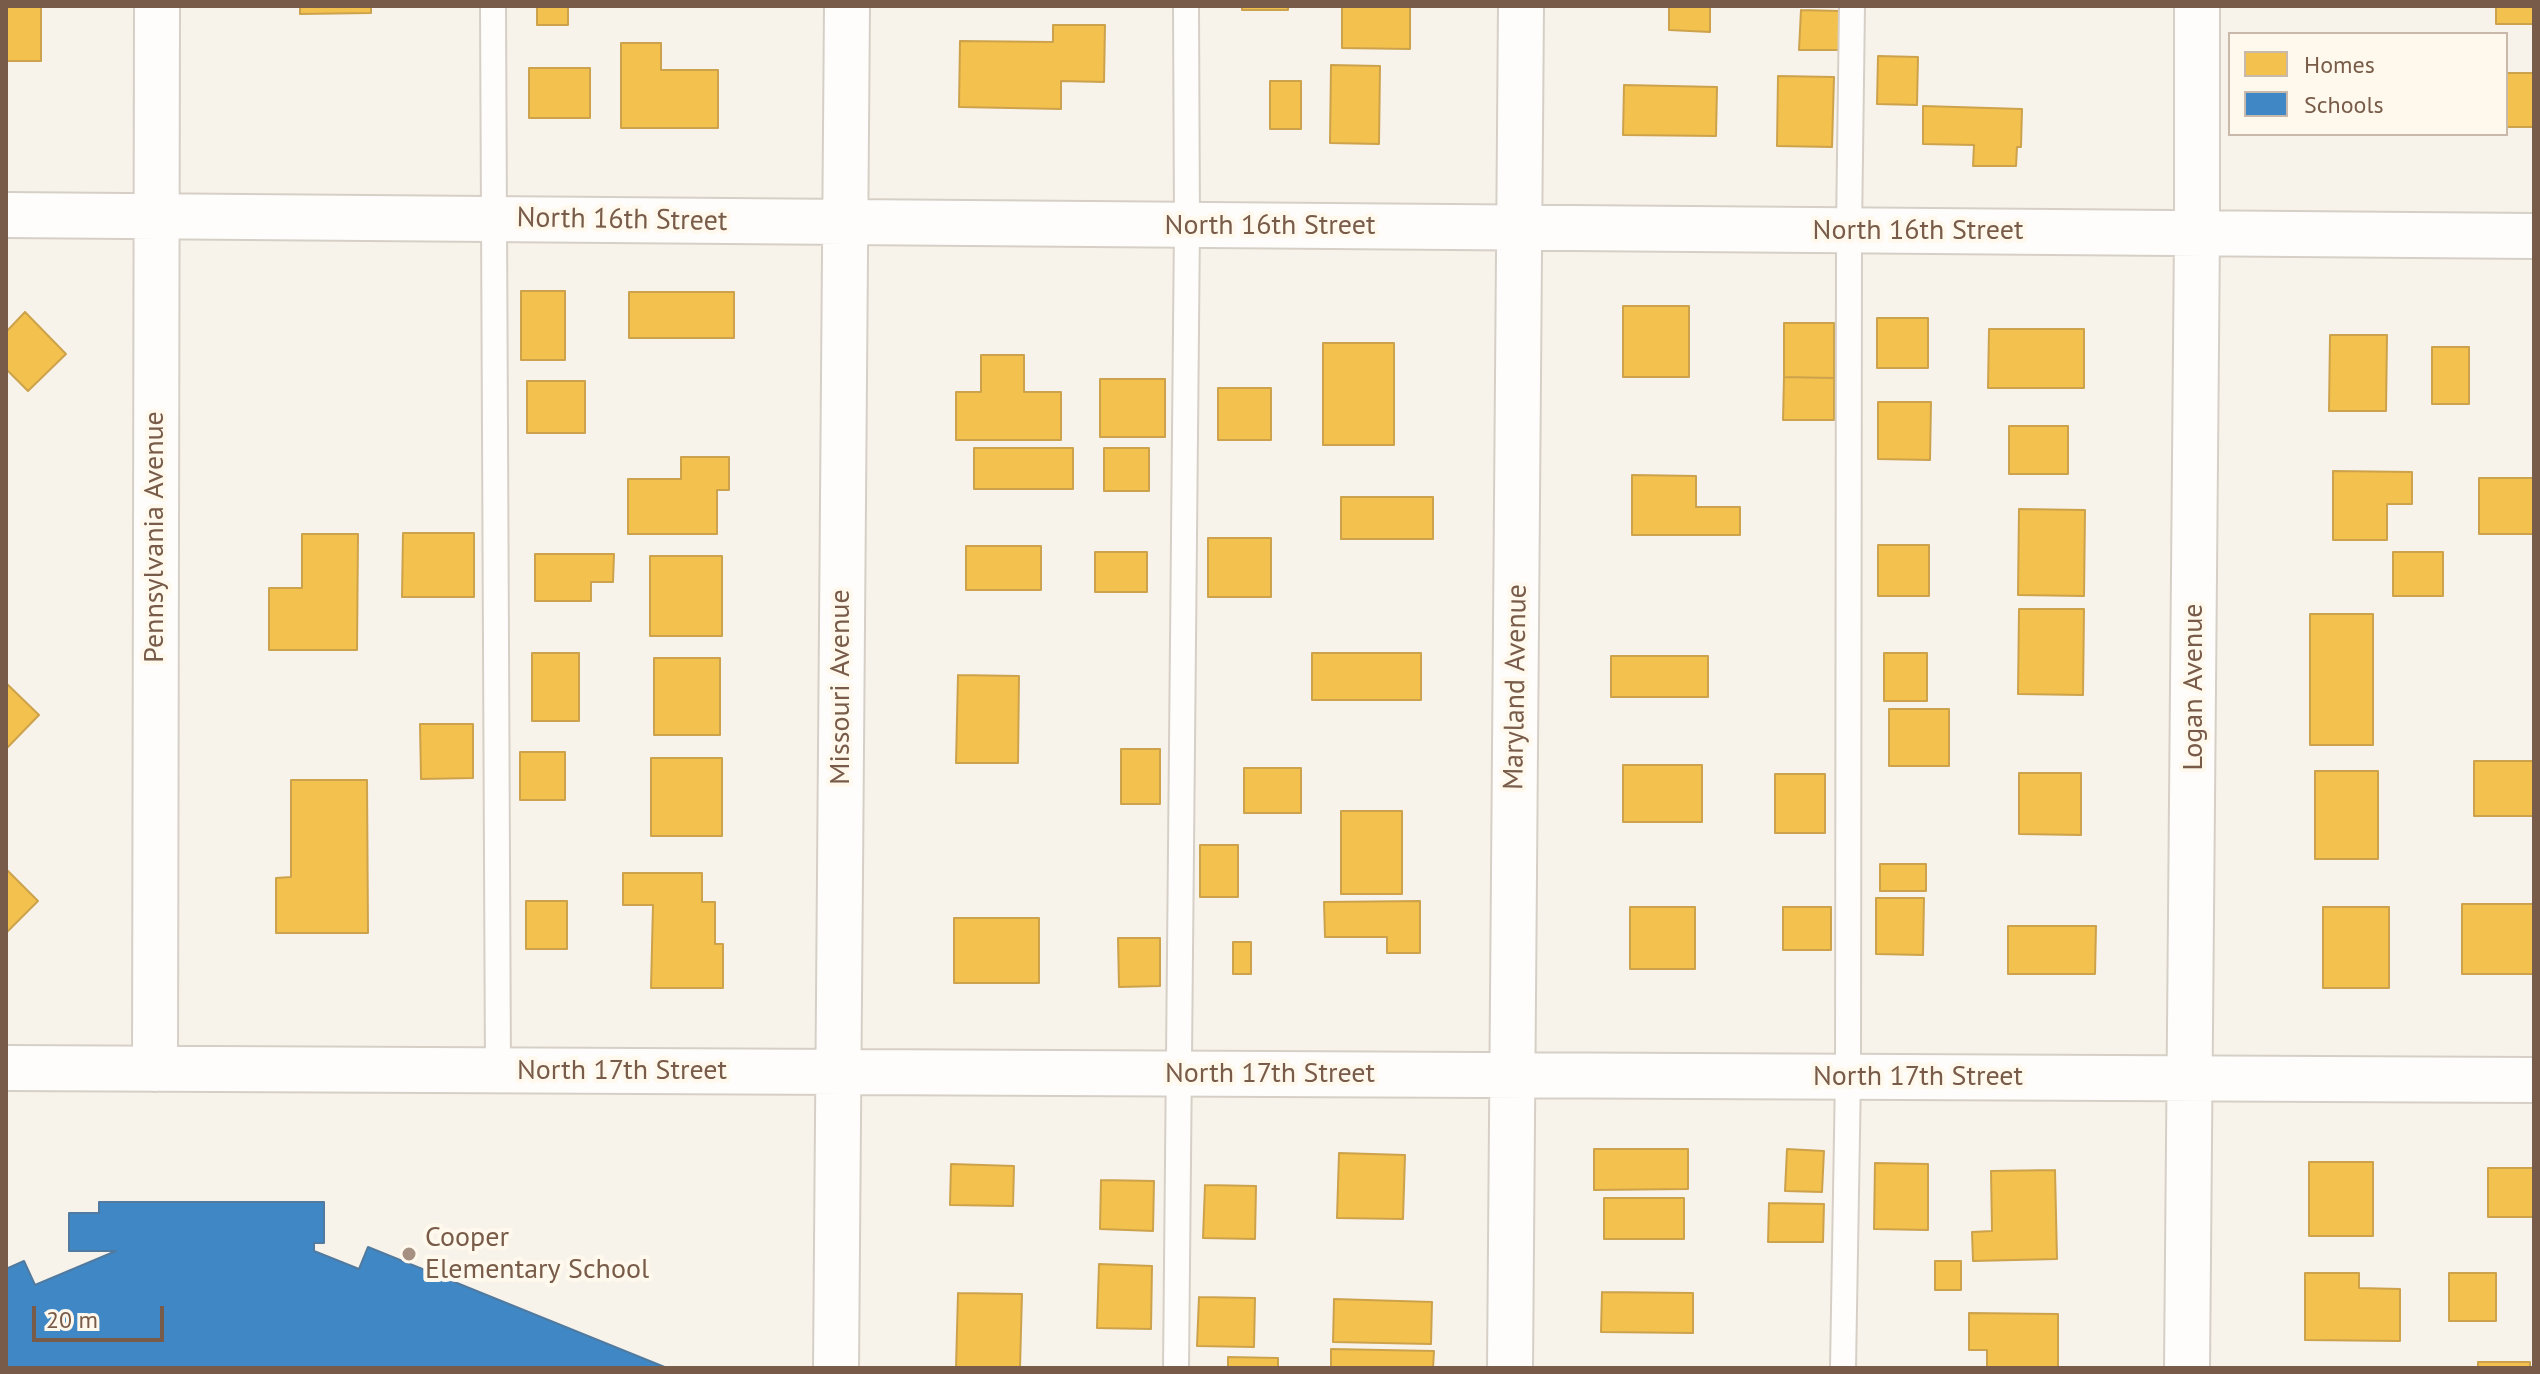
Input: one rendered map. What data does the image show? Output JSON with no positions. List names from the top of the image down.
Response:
{
  "streets": {
    "street": [
      "North 16th Street",
      "Pennsylvania Avenue",
      "Missouri Avenue",
      "Maryland Avenue",
      "Logan Avenue",
      "North 17th Street"
    ]
  },
  "crossings": [
    ["North 16th Street", "Pennsylvania Avenue"],
    ["North 16th Street", "Missouri Avenue"],
    ["North 16th Street", "Maryland Avenue"],
    ["North 16th Street", "Logan Avenue"],
    ["Pennsylvania Avenue", "North 17th Street"],
    ["Missouri Avenue", "North 17th Street"],
    ["Maryland Avenue", "North 17th Street"],
    ["Logan Avenue", "North 17th Street"]
  ],
  "places": ["Cooper Elementary School"],
  "legend": ["Homes", "Schools"],
  "scale_bar": "20 m"
}
